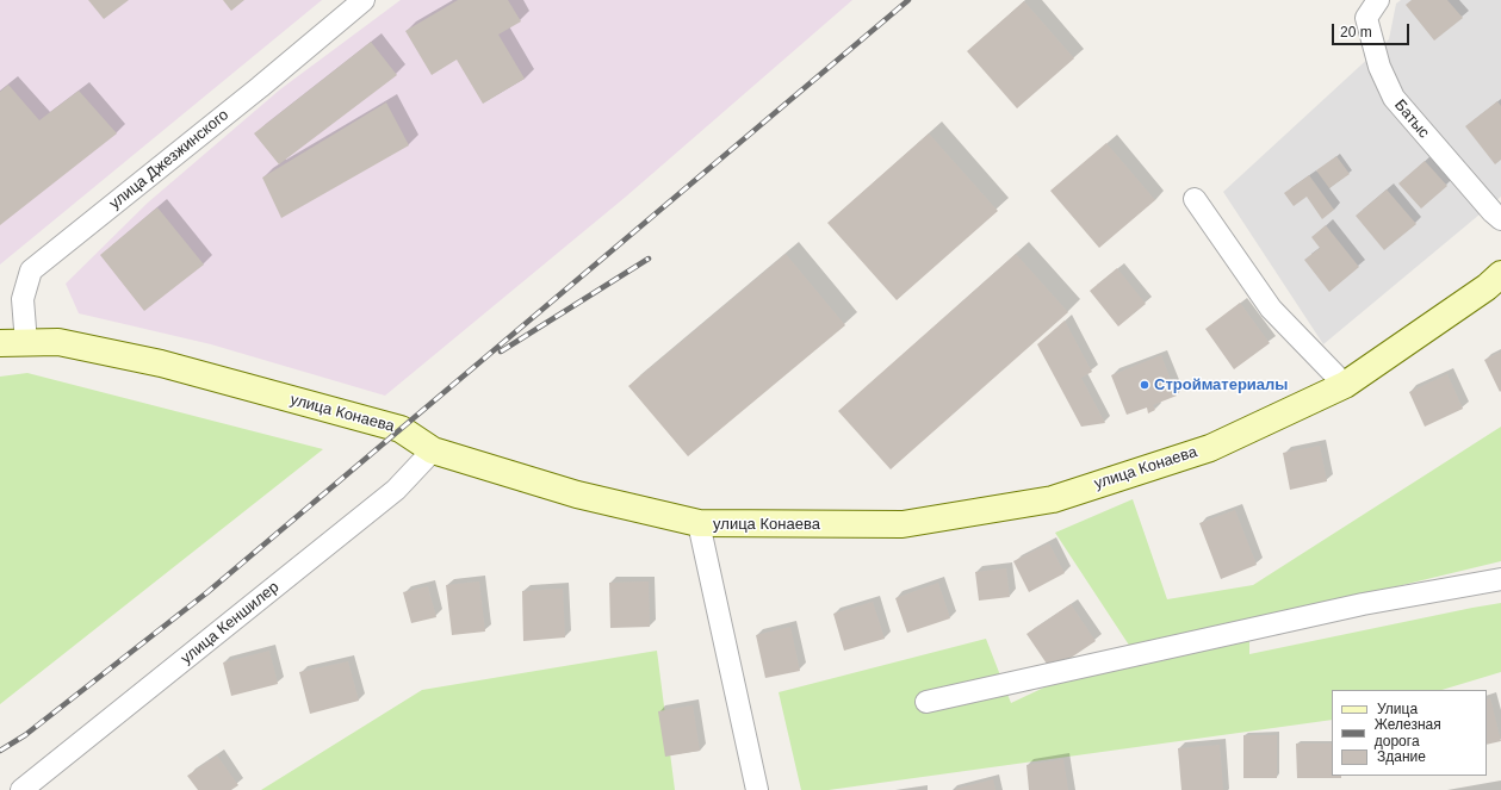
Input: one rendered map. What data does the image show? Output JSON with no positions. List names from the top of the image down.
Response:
{
  "streets": {
    "main road": ["улица Конаева"],
    "street": ["Батыс", "улица Джезжинского", "улица Кеншилер"]
  },
  "crossings": [
    ["улица Джезжинского", "улица Конаева"],
    ["улица Конаева", "улица Кеншилер"]
  ],
  "places": ["Стройматериалы"],
  "legend": ["Улица", "Железная дорога", "Здание"],
  "scale_bar": "20 m"
}
